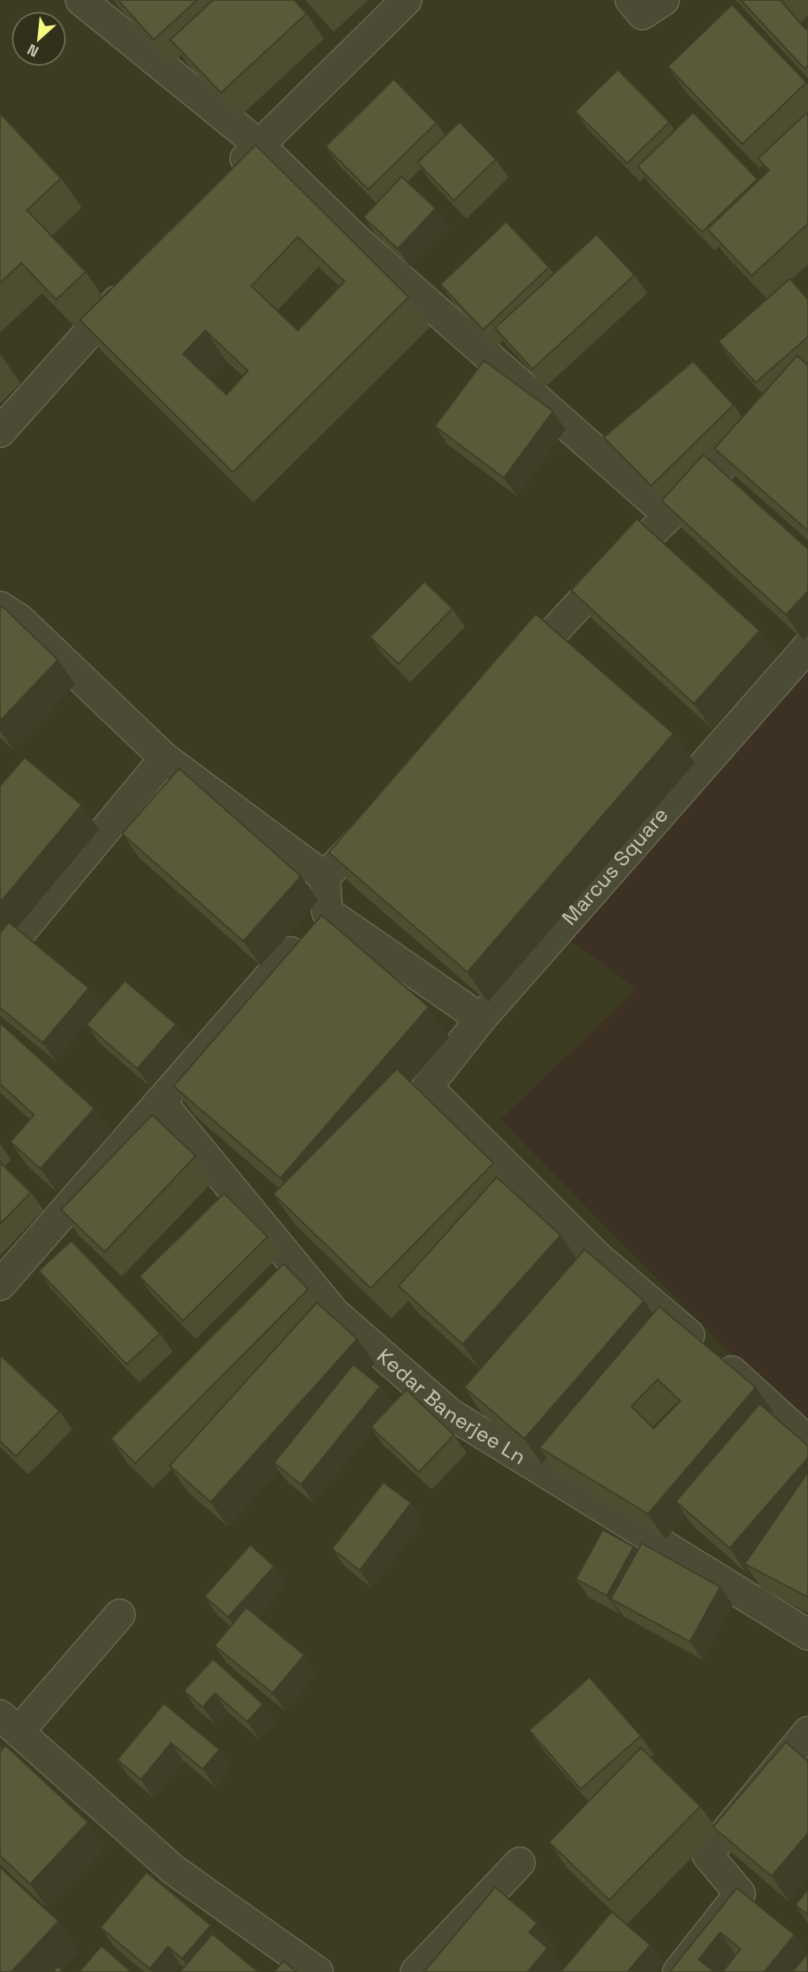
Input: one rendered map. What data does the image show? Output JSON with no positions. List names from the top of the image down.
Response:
{
  "streets": {
    "street": ["Marcus Square", "Kedar Banerjee Ln"]
  },
  "north": "bottom left"
}
